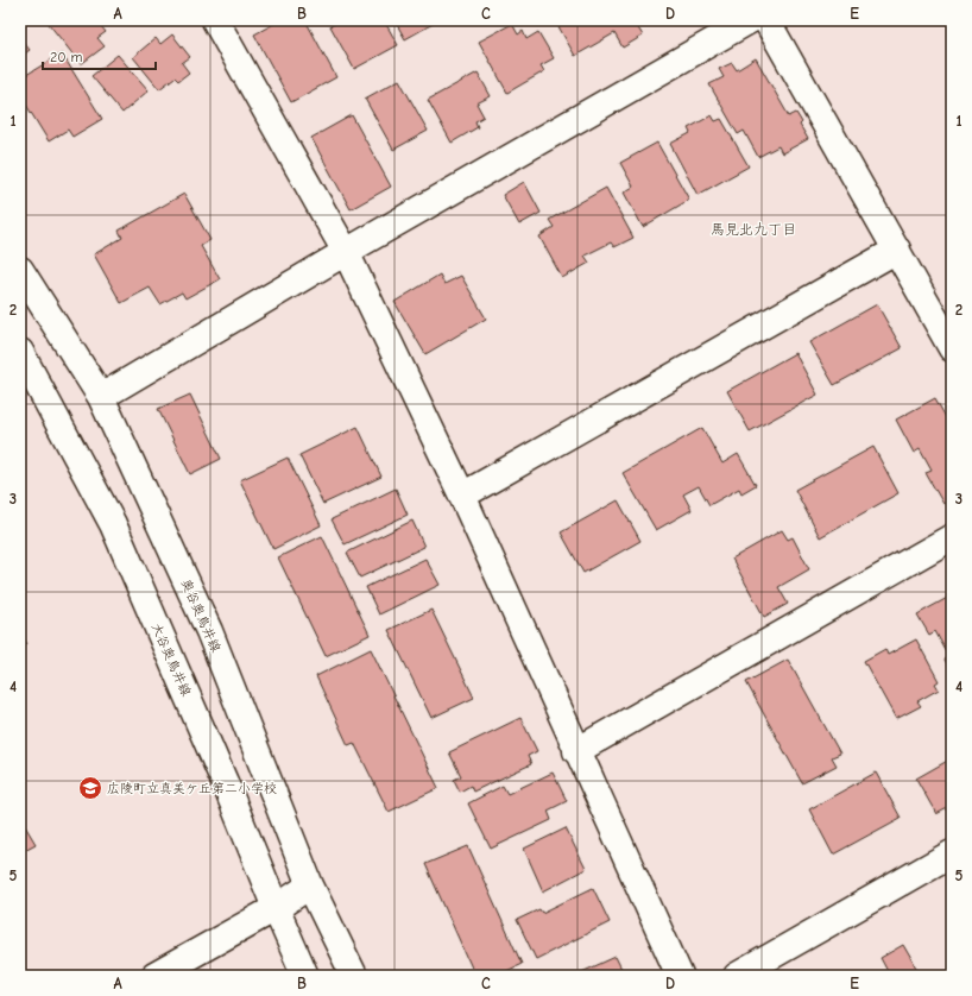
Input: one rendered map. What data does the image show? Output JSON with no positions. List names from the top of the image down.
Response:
{
  "streets": {
    "street": ["奥谷奥鳥井線", "大谷奥鳥井線"]
  },
  "districts": ["馬見北九丁目"],
  "places": {
    "school or university": ["広陵町立真美ケ丘第二小学校"]
  },
  "scale_bar": "20 m",
  "grid": {
    "columns": [
      "A",
      "B",
      "C",
      "D",
      "E"
    ],
    "rows": [
      "1",
      "2",
      "3",
      "4",
      "5"
    ]
  }
}
